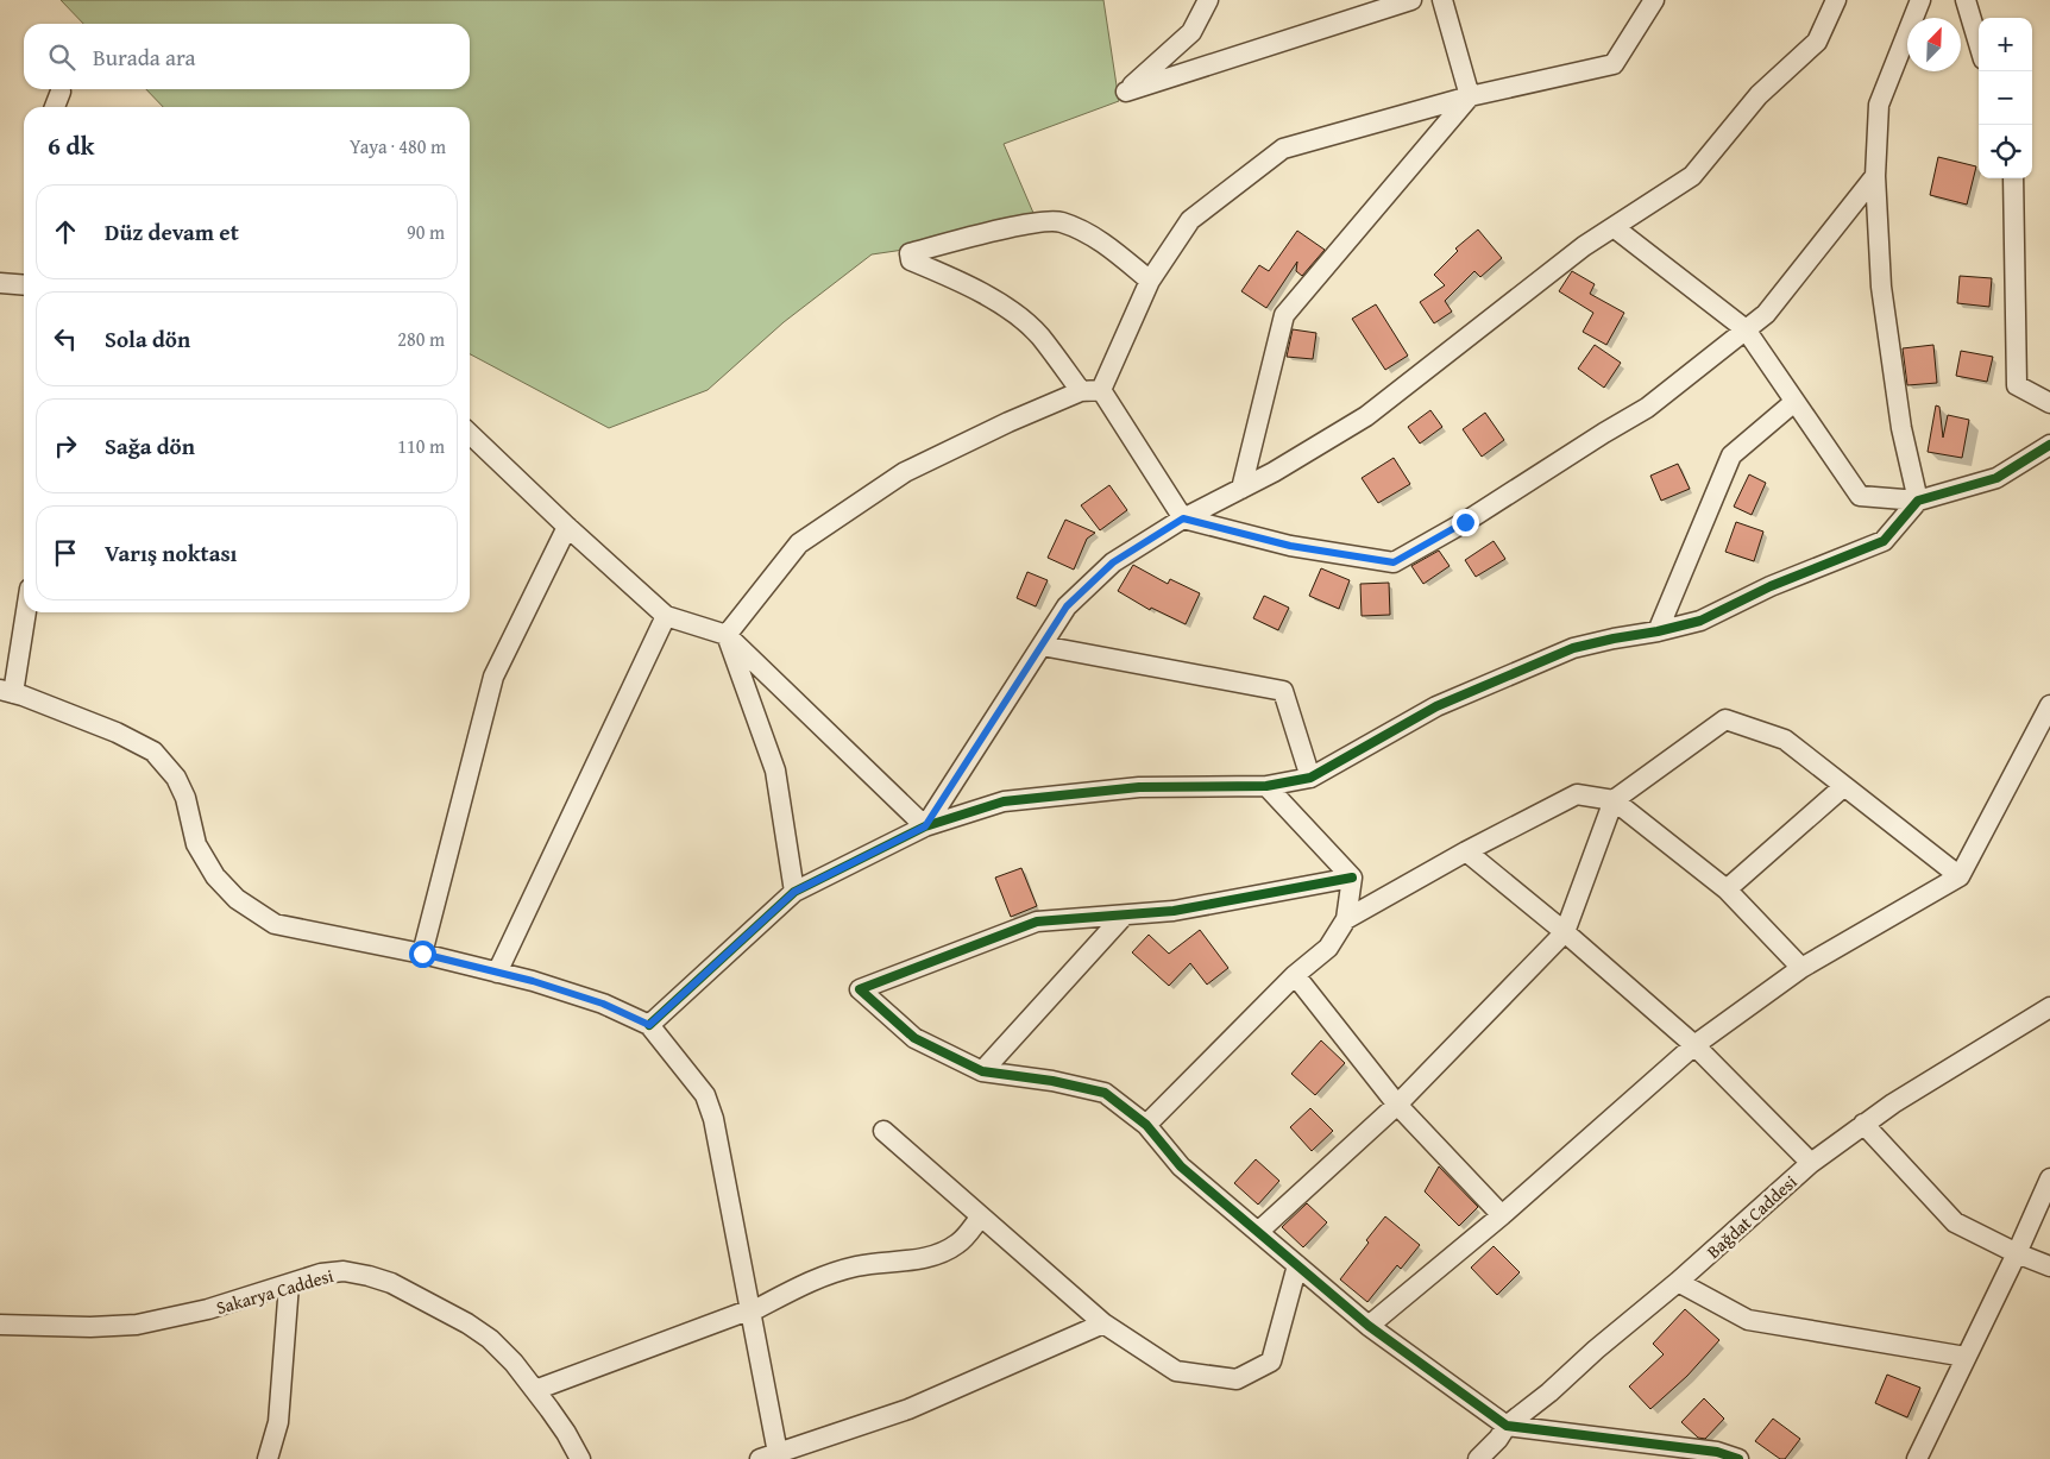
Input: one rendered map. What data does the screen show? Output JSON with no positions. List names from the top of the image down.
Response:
{
  "streets": {
    "street": ["Bağdat Caddesi", "Sakarya Caddesi"]
  },
  "north": "top right",
  "page": {
    "map_buttons": ["+", "−"],
    "search": "Burada ara",
    "heading": ["6 dk", "Yaya · 480 m"],
    "list": [
      ["Düz devam et", "90 m"],
      ["Sola dön", "280 m"],
      ["Sağa dön", "110 m"],
      "Varış noktası"
    ]
  }
}
